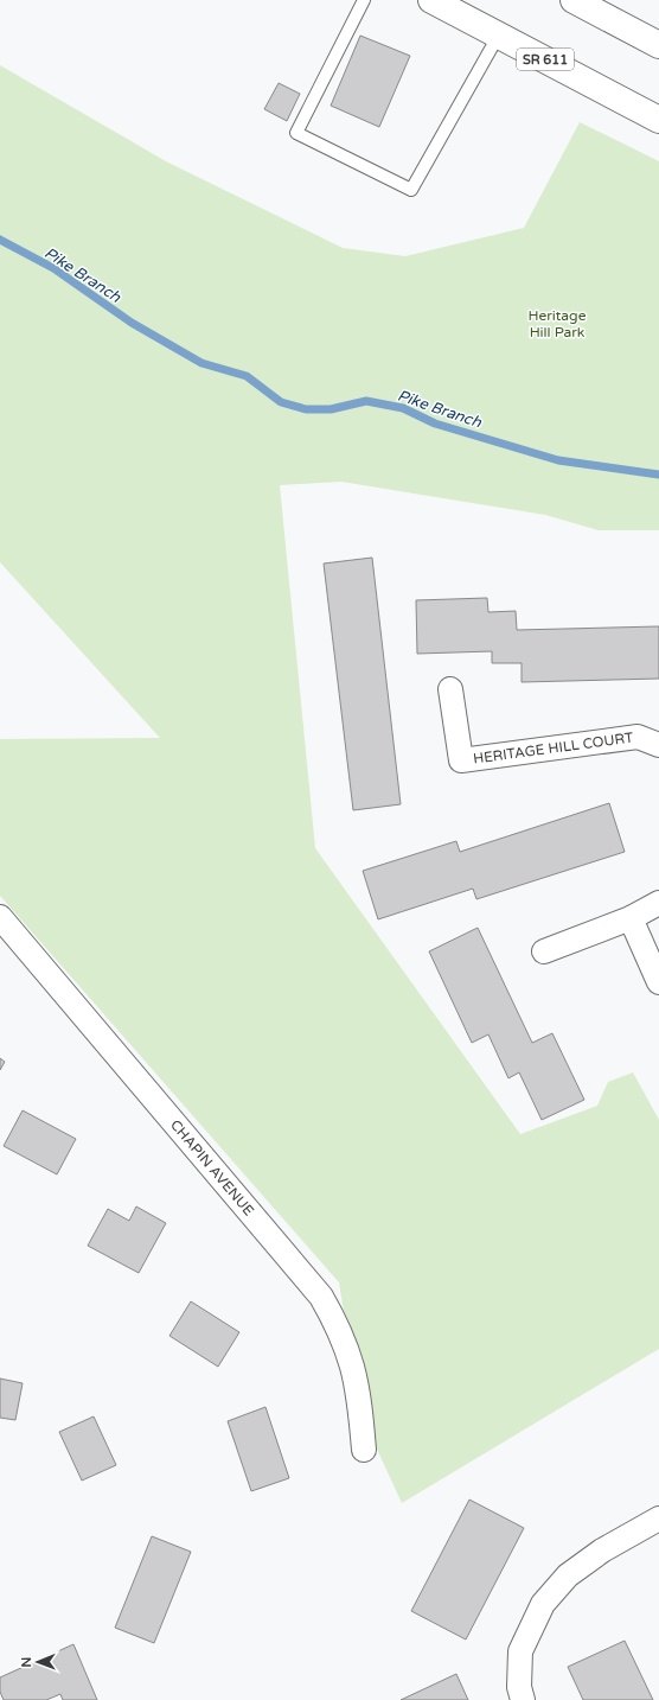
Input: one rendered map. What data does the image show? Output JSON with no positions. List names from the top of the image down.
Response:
{
  "streets": {
    "main road": ["SR 611"],
    "street": ["HERITAGE HILL COURT", "CHAPIN AVENUE"]
  },
  "water": ["Pike Branch"],
  "parks": ["Heritage Hill Park"],
  "north": "left"
}
